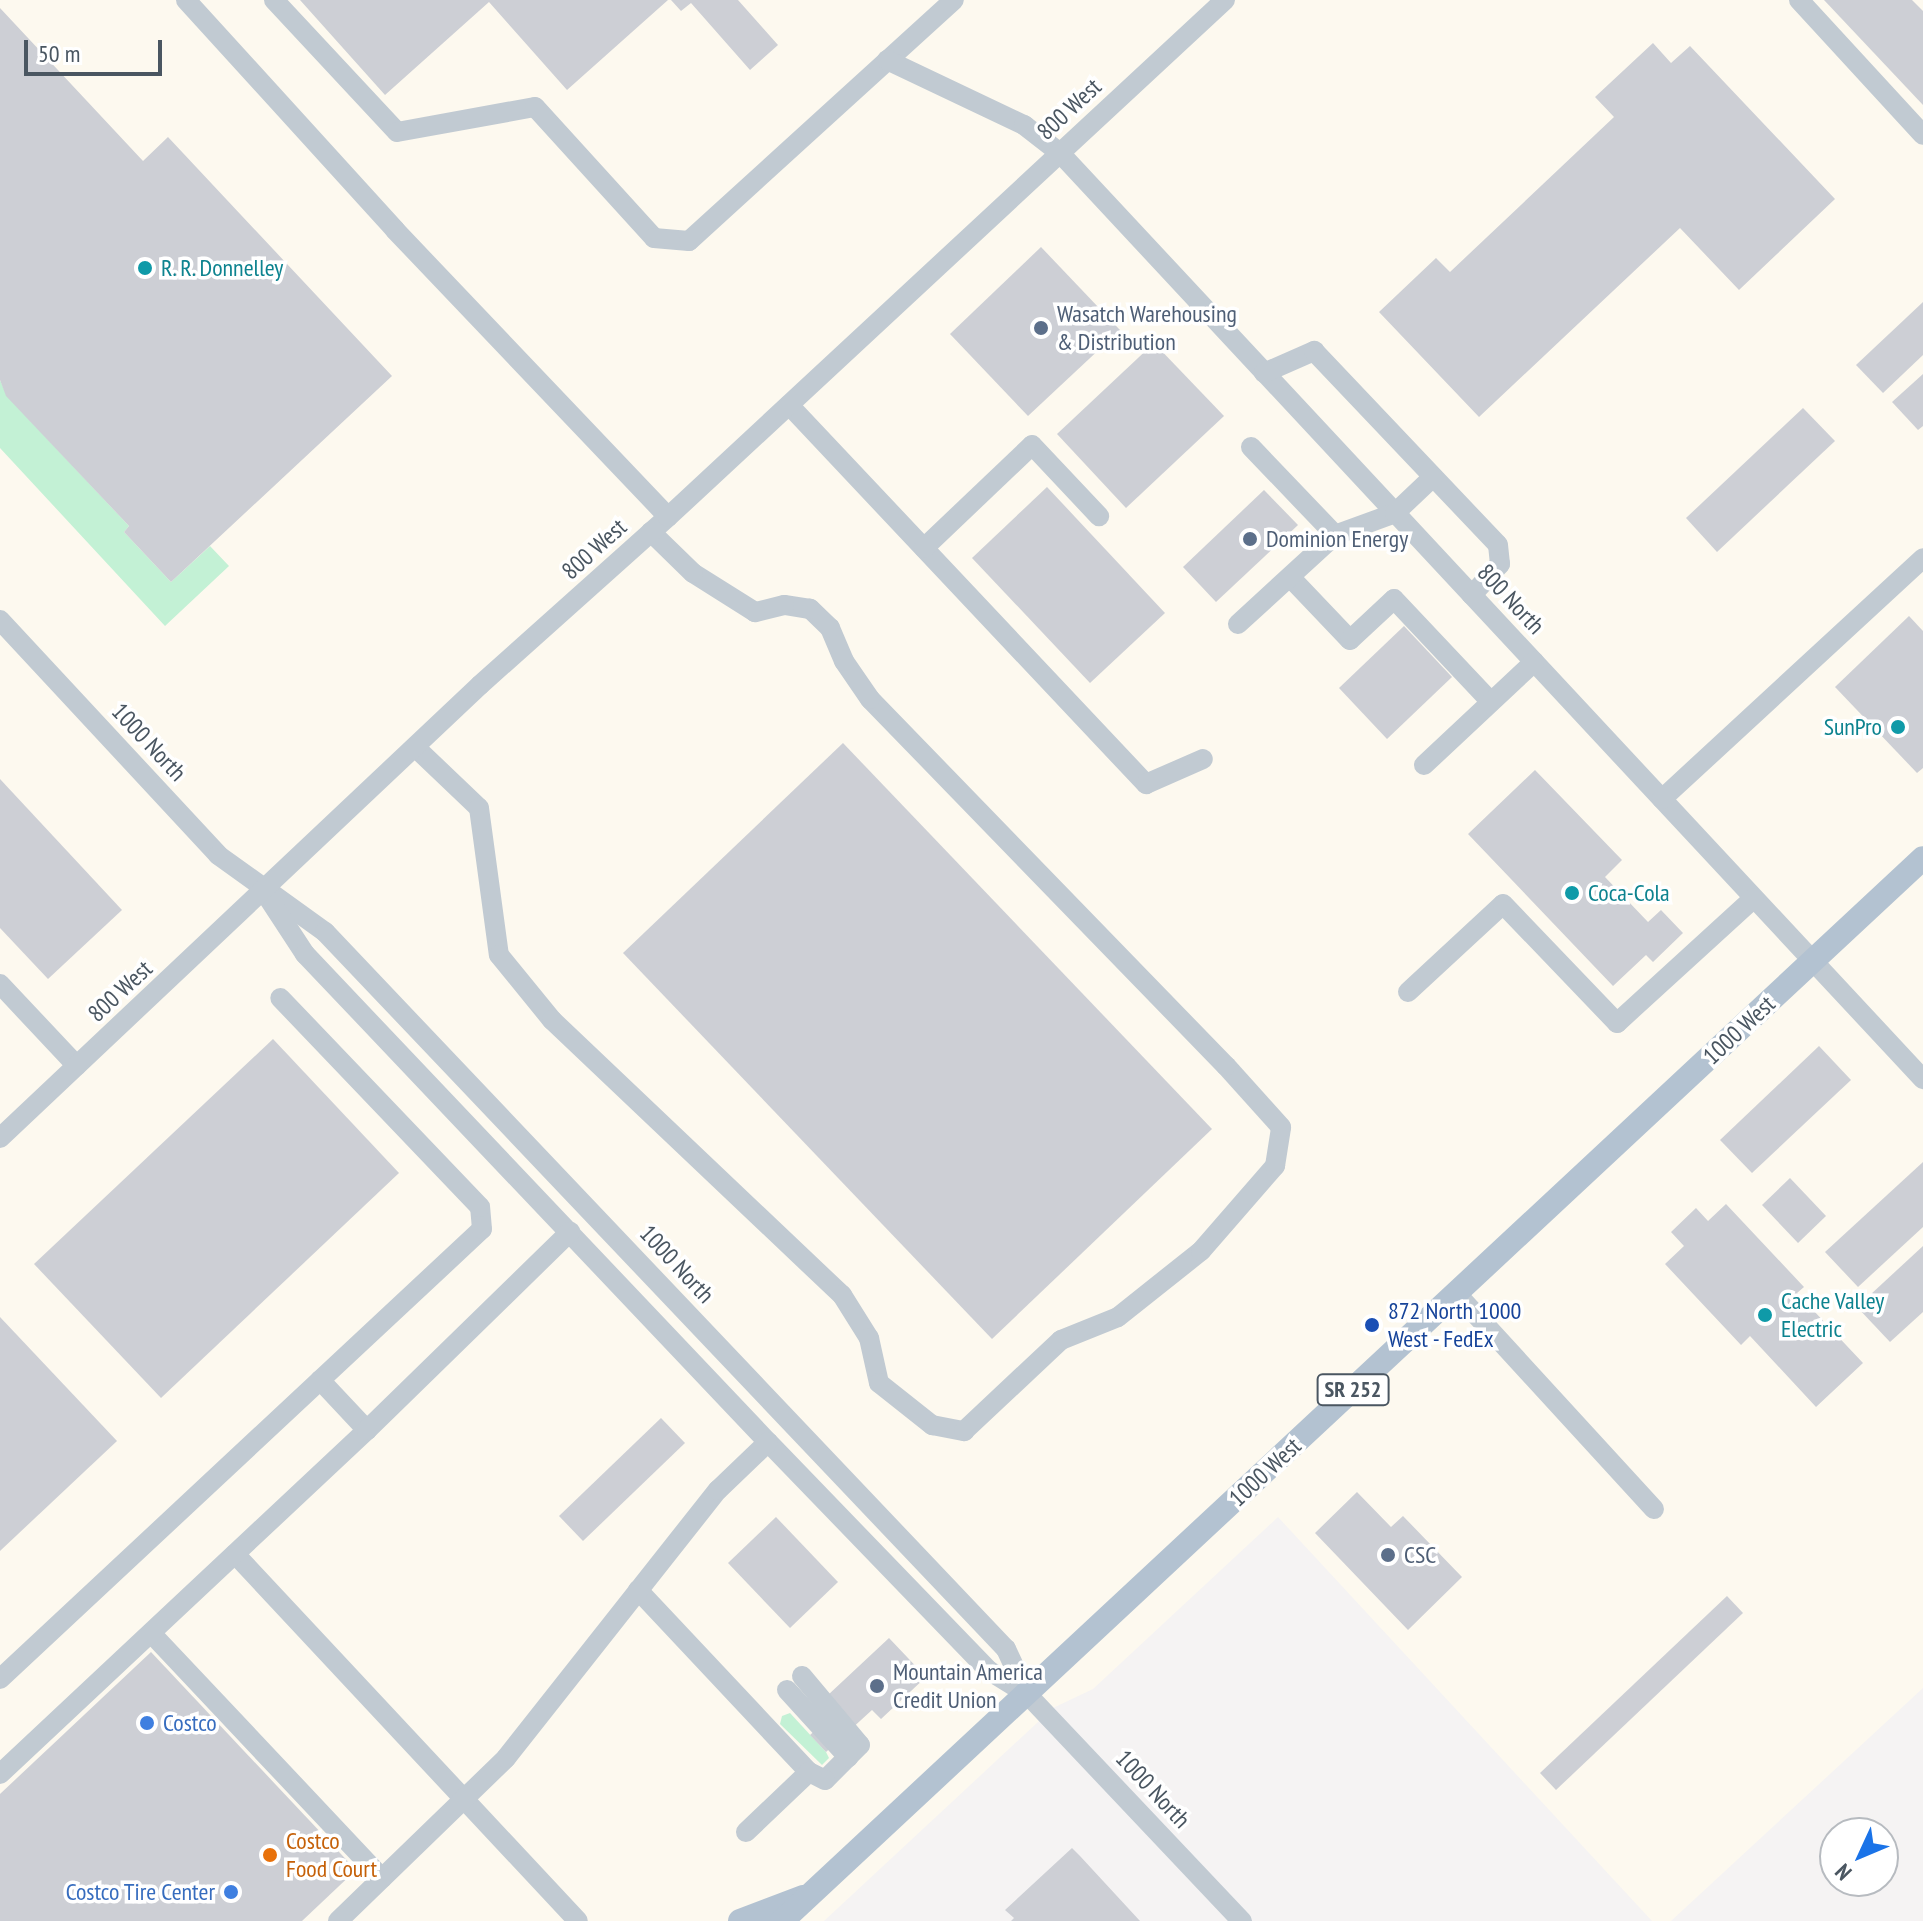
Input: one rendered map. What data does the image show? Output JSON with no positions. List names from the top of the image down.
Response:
{
  "streets": {
    "main road": ["1000 West", "SR 252"],
    "street": ["800 West", "800 North", "1000 North"]
  },
  "crossings": [
    ["800 West", "800 North"],
    ["800 West", "1000 North"],
    ["800 North", "1000 West"],
    ["1000 North", "1000 West"]
  ],
  "places": [
    "R. R. Donnelley",
    "Wasatch Warehousing & Distribution",
    "Dominion Energy",
    "SunPro",
    "Coca-Cola",
    "Cache Valley Electric",
    "872 North 1000 West - FedEx",
    "CSC",
    "Mountain America Credit Union",
    "Costco",
    "Costco Food Court",
    "Costco Tire Center"
  ],
  "scale_bar": "50 m",
  "north": "bottom left"
}
